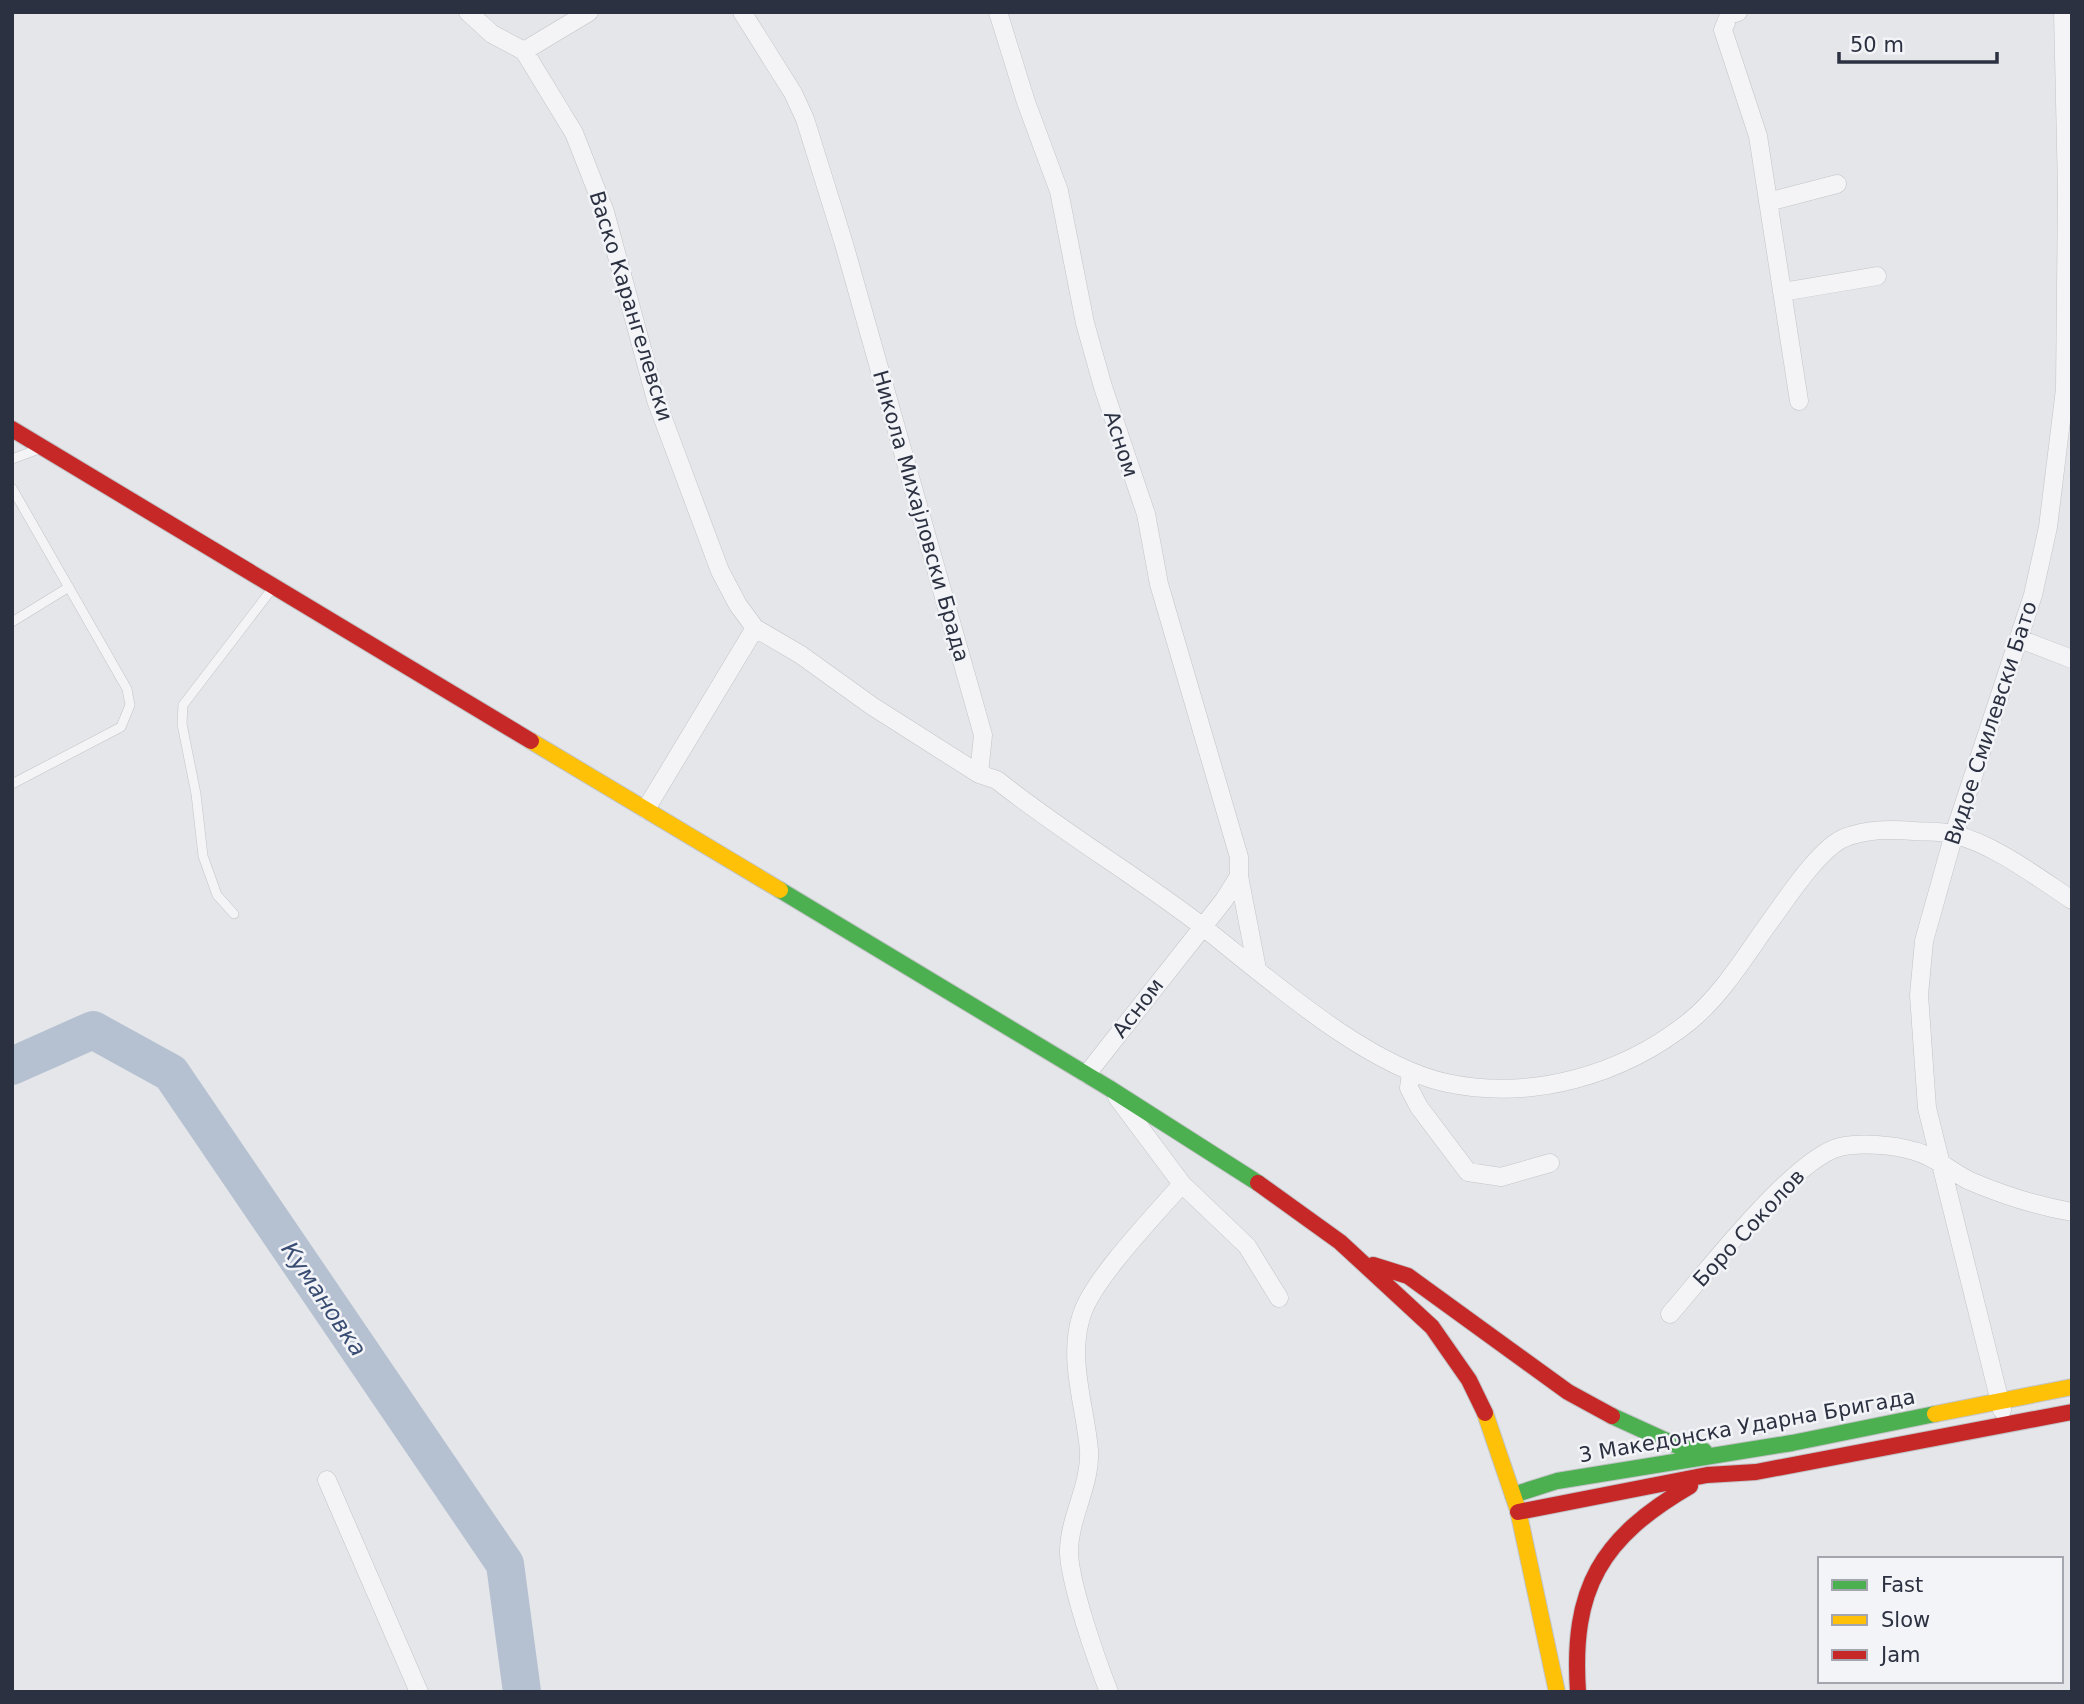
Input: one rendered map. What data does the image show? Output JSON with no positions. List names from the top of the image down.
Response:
{
  "streets": {
    "main road": ["3 Македонска Ударна Бригада"],
    "street": [
      "Васко Карангелевски",
      "Асном",
      "Никола Михајловски Брада",
      "Видое Смилевски Бато",
      "Боро Соколов"
    ]
  },
  "crossings": [
    ["Васко Карангелевски", "Никола Михајловски Брада"],
    ["Видое Смилевски Бато", "Боро Соколов"],
    ["Видое Смилевски Бато", "3 Македонска Ударна Бригада"]
  ],
  "water": ["Кумановка"],
  "legend": ["Fast", "Slow", "Jam"],
  "scale_bar": "50 m"
}
